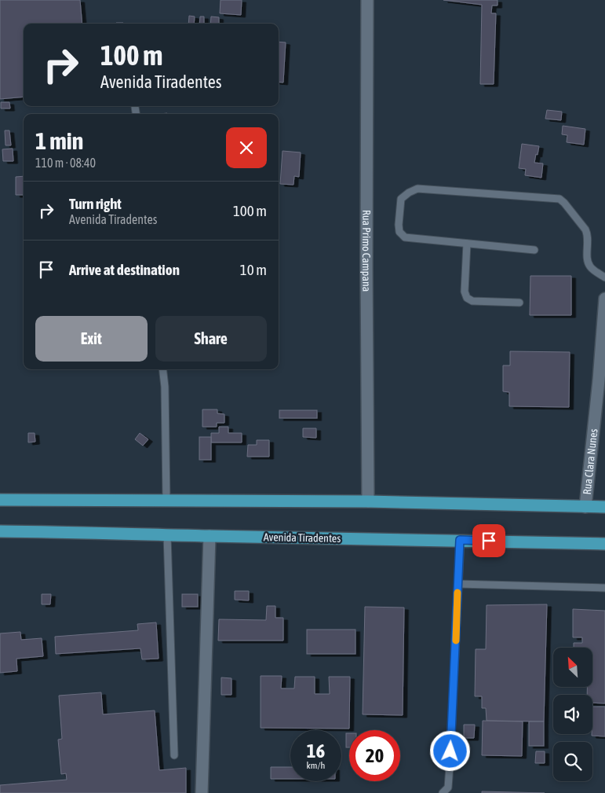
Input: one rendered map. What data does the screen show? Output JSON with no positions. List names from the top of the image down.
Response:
{
  "streets": {
    "highway": ["Avenida Tiradentes"],
    "street": ["Rua Primo Campana", "Rua Clara Nunes"]
  },
  "north": "top left",
  "page": {
    "turn": ["100 m", "Avenida Tiradentes"],
    "heading": ["1 min", "110 m · 08:40"],
    "list": [
      {
        "name": "Turn right",
        "note": "Avenida Tiradentes",
        "value": "100 m"
      },
      {
        "name": "Arrive at destination",
        "value": "10 m"
      }
    ],
    "buttons": ["Exit", "Share"],
    "speed": "16 km/h",
    "limit": "20"
  }
}
